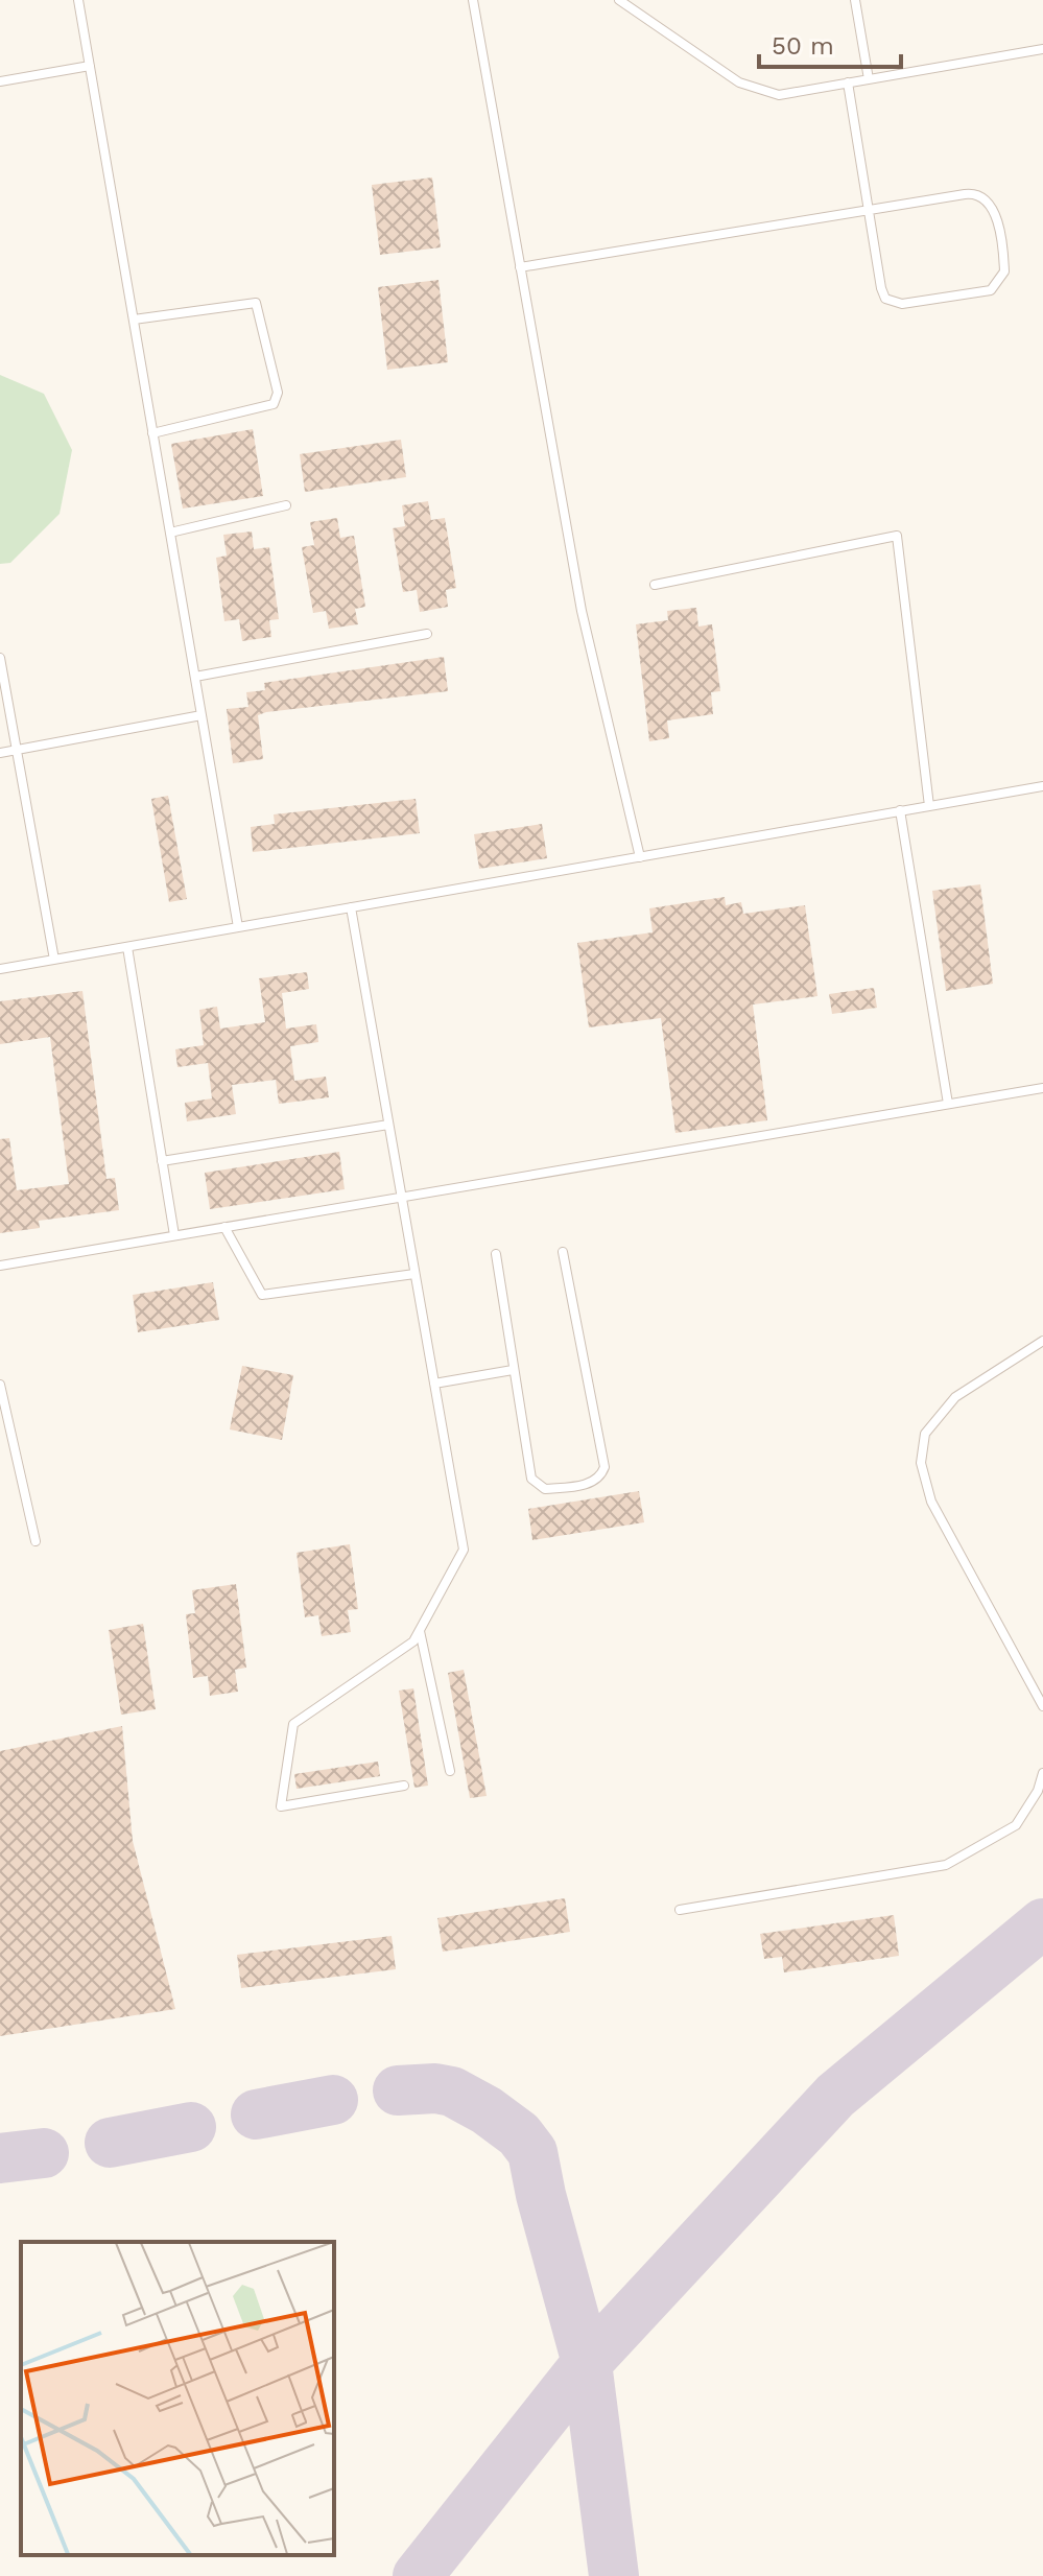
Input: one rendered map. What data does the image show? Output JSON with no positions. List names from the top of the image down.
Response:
{
  "scale_bar": "50 m"
}
